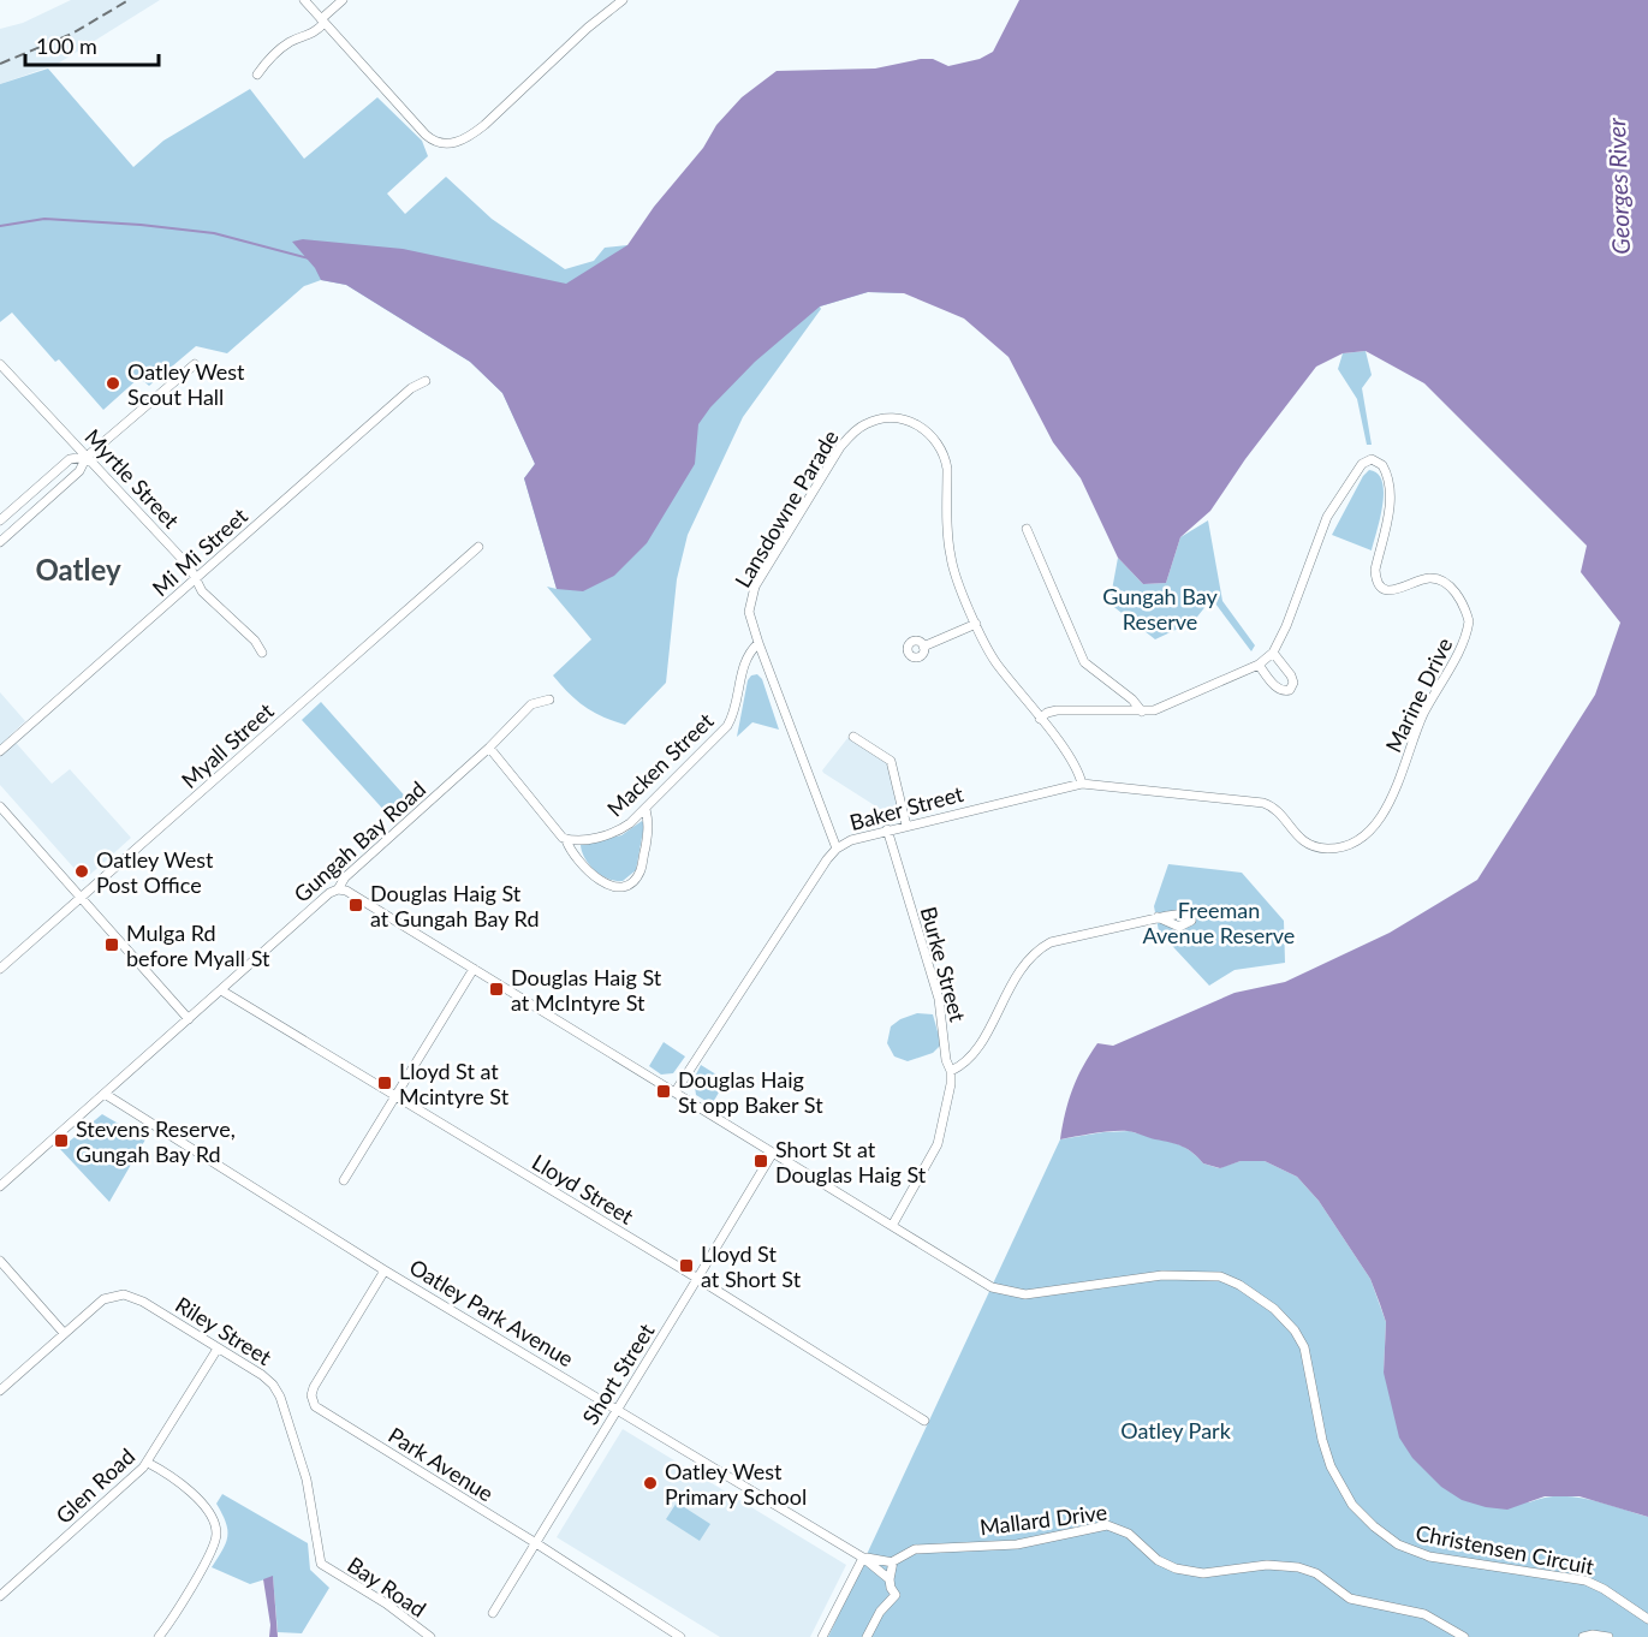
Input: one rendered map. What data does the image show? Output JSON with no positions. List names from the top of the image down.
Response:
{
  "streets": {
    "street": [
      "Myrtle Street",
      "Lansdowne Parade",
      "Mi Mi Street",
      "Marine Drive",
      "Myall Street",
      "Macken Street",
      "Baker Street",
      "Gungah Bay Road",
      "Burke Street",
      "Lloyd Street",
      "Oatley Park Avenue",
      "Riley Street",
      "Short Street",
      "Park Avenue",
      "Glen Road",
      "Mallard Drive",
      "Christensen Circuit",
      "Bay Road"
    ]
  },
  "crossings": [
    ["Myrtle Street", "Mi Mi Street"],
    ["Lansdowne Parade", "Marine Drive"],
    ["Lansdowne Parade", "Macken Street"],
    ["Lansdowne Parade", "Baker Street"],
    ["Marine Drive", "Baker Street"],
    ["Baker Street", "Burke Street"],
    ["Gungah Bay Road", "Lloyd Street"],
    ["Gungah Bay Road", "Oatley Park Avenue"],
    ["Burke Street", "Christensen Circuit"],
    ["Lloyd Street", "Short Street"],
    ["Oatley Park Avenue", "Short Street"],
    ["Oatley Park Avenue", "Park Avenue"],
    ["Riley Street", "Glen Road"],
    ["Riley Street", "Bay Road"],
    ["Short Street", "Park Avenue"]
  ],
  "districts": ["Oatley"],
  "water": ["Georges River"],
  "parks": ["Gungah Bay Reserve", "Freeman Avenue Reserve", "Oatley Park"],
  "places": {
    "other": ["Oatley West Scout Hall", "Oatley West Post Office", "Oatley West Primary School"],
    "transit": [
      "Douglas Haig St at Gungah Bay Rd",
      "Mulga Rd before Myall St",
      "Douglas Haig St at McIntyre St",
      "Lloyd St at Mcintyre St",
      "Douglas Haig St opp Baker St",
      "Stevens Reserve, Gungah Bay Rd",
      "Short St at Douglas Haig St",
      "Lloyd St at Short St"
    ]
  },
  "scale_bar": "100 m"
}
